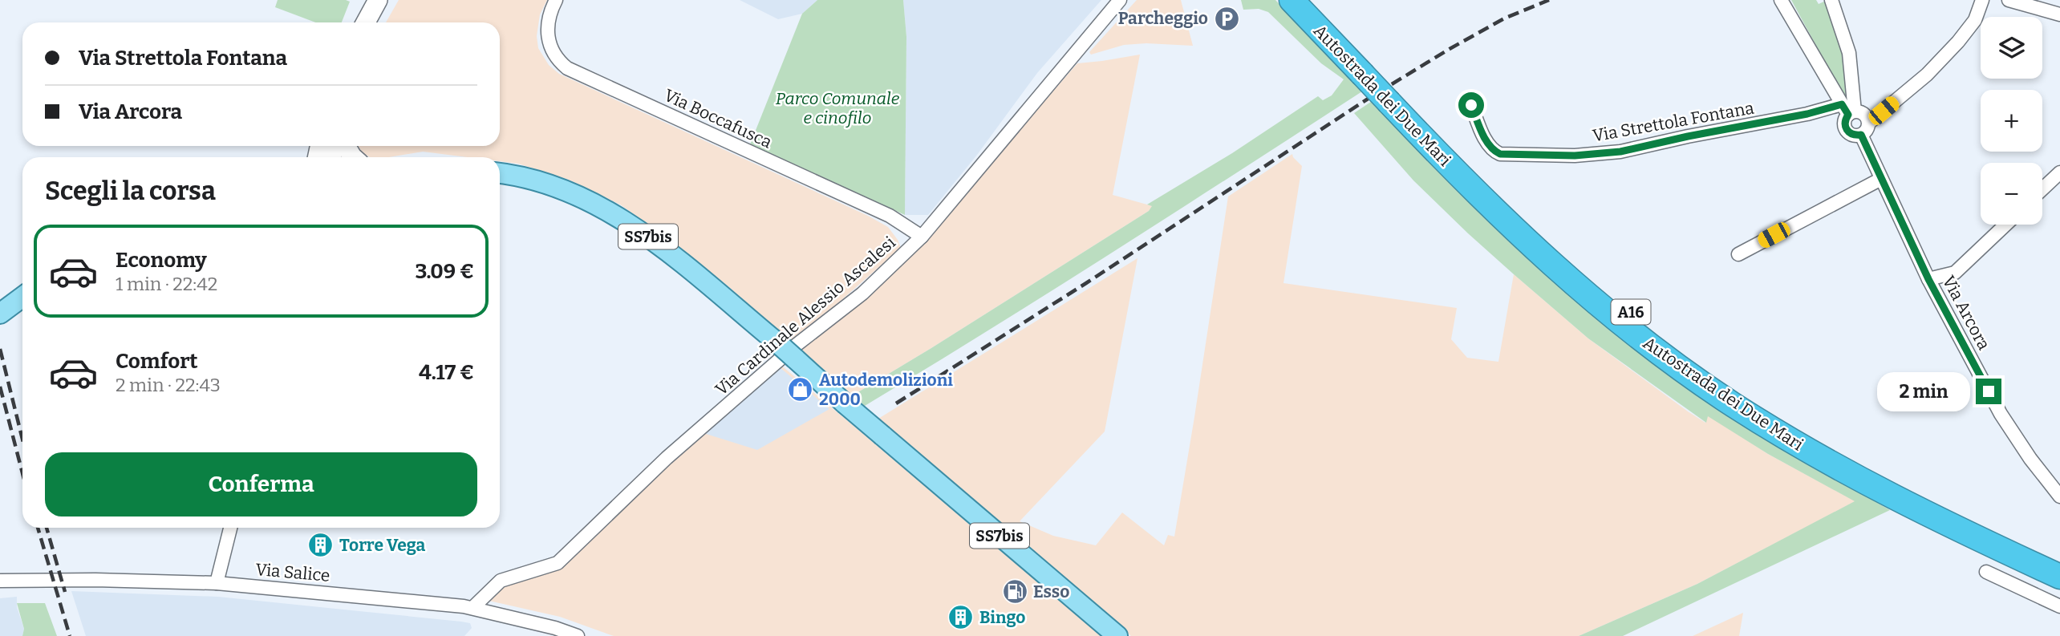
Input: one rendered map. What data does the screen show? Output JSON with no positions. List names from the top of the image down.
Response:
{
  "streets": {
    "highway": ["Autostrada dei Due Mari", "A16"],
    "main road": ["SS7bis"],
    "street": [
      "Via Boccafusca",
      "Via Strettola Fontana",
      "Via Arcora",
      "Via Cardinale Alessio Ascalesi",
      "Via Salice"
    ]
  },
  "crossings": [
    ["Via Boccafusca", "Via Cardinale Alessio Ascalesi"],
    ["Via Strettola Fontana", "Via Arcora"],
    ["Via Cardinale Alessio Ascalesi", "Via Salice"]
  ],
  "parks": ["Parco Comunale e cinofilo"],
  "places": {
    "parking": ["Parcheggio"],
    "shop": ["Autodemolizioni 2000"],
    "building": ["Torre Vega", "Bingo"],
    "fuel station": ["Esso"]
  },
  "page": {
    "map_buttons": ["+", "−"],
    "banner": ["Via Strettola Fontana", "Via Arcora"],
    "heading": "Scegli la corsa",
    "list": [
      {
        "name": "Economy",
        "note": "1 min · 22:42",
        "value": "3.09 €"
      },
      {
        "name": "Comfort",
        "note": "2 min · 22:43",
        "value": "4.17 €"
      }
    ],
    "bubble": "2 min",
    "buttons": "Conferma"
  }
}
